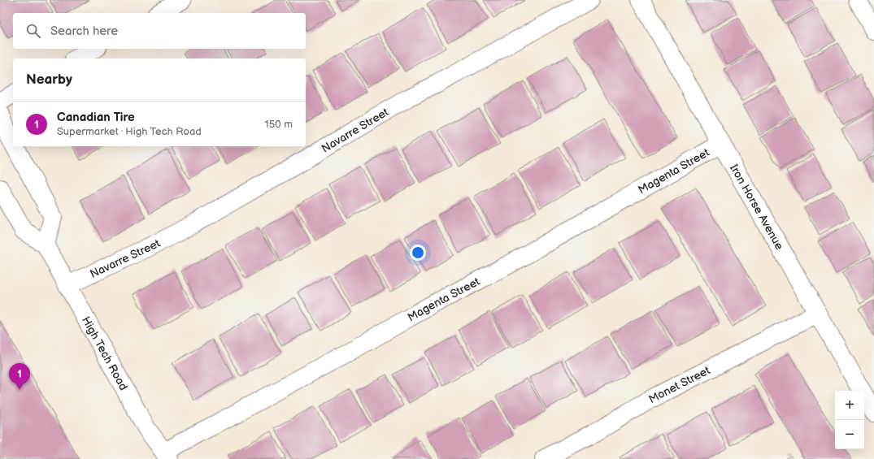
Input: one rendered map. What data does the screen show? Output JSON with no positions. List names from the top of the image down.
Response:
{
  "streets": {
    "street": [
      "Navarre Street",
      "Magenta Street",
      "Iron Horse Avenue",
      "High Tech Road",
      "Monet Street"
    ]
  },
  "crossings": [
    ["Navarre Street", "High Tech Road"],
    ["Magenta Street", "Iron Horse Avenue"],
    ["Magenta Street", "High Tech Road"],
    ["Iron Horse Avenue", "Monet Street"]
  ],
  "page": {
    "search": "Search here",
    "heading": "Nearby",
    "list": [
      {
        "mark": "1",
        "name": "Canadian Tire",
        "note": "Supermarket · High Tech Road",
        "value": "150 m"
      }
    ],
    "pins": "1",
    "map_buttons": ["+", "−"]
  }
}
